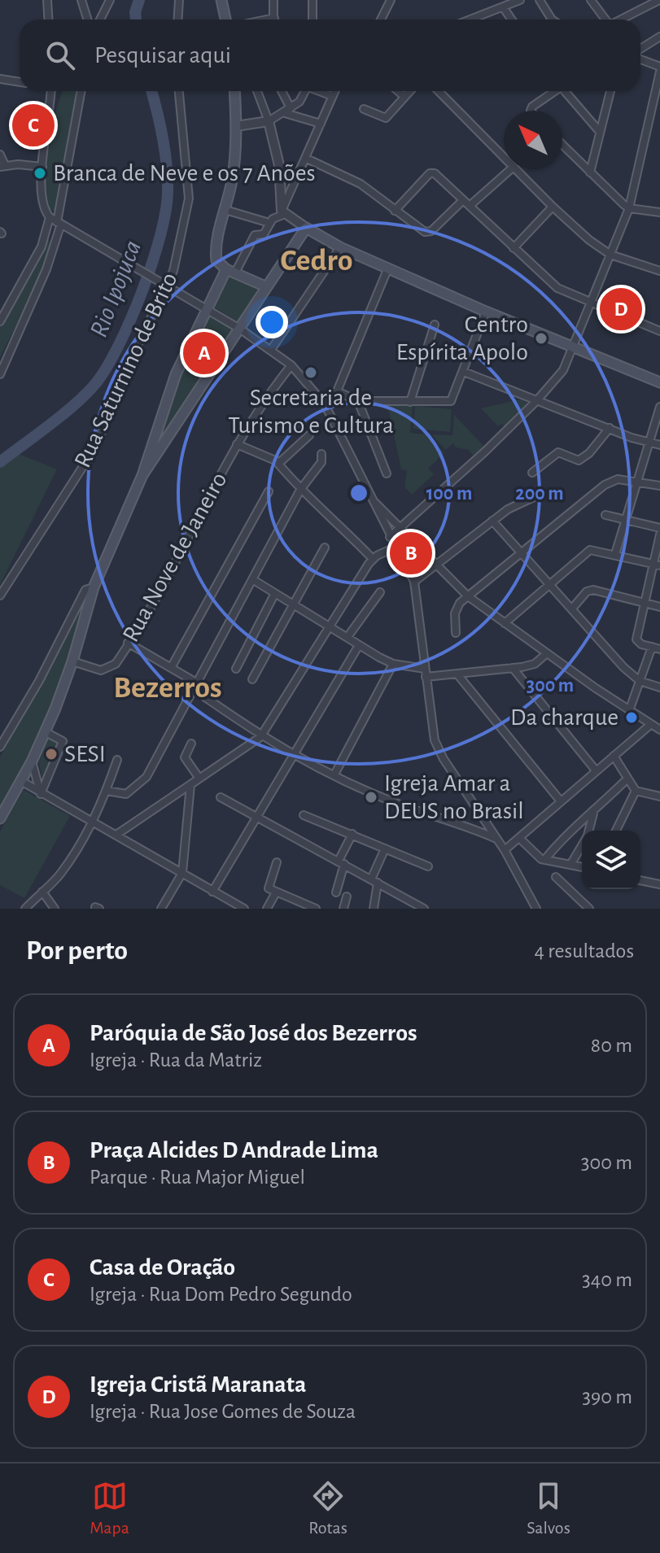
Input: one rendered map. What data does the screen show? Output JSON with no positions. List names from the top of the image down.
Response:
{
  "streets": {
    "street": ["Rua Saturnino de Brito", "Rua Nove de Janeiro"]
  },
  "districts": ["Cedro", "Bezerros"],
  "water": ["Rio Ipojuca"],
  "places": [
    "Branca de Neve e os 7 Anões",
    "Centro Espírita Apolo",
    "Secretaria de Turismo e Cultura",
    "Da charque",
    "SESI",
    "Igreja Amar a DEUS no Brasil"
  ],
  "north": "top left",
  "page": {
    "search": "Pesquisar aqui",
    "pins": [
      "C",
      "D",
      "A",
      "B"
    ],
    "heading": ["Por perto", "4 resultados"],
    "list": [
      {
        "mark": "A",
        "name": "Paróquia de São José dos Bezerros",
        "note": "Igreja · Rua da Matriz",
        "value": "80 m"
      },
      {
        "mark": "B",
        "name": "Praça Alcides D Andrade Lima",
        "note": "Parque · Rua Major Miguel",
        "value": "300 m"
      },
      {
        "mark": "C",
        "name": "Casa de Oração",
        "note": "Igreja · Rua Dom Pedro Segundo",
        "value": "340 m"
      },
      {
        "mark": "D",
        "name": "Igreja Cristã Maranata",
        "note": "Igreja · Rua Jose Gomes de Souza",
        "value": "390 m"
      }
    ],
    "nav": ["Mapa", "Rotas", "Salvos"]
  },
  "rings": ["100 m", "200 m", "300 m"]
}
